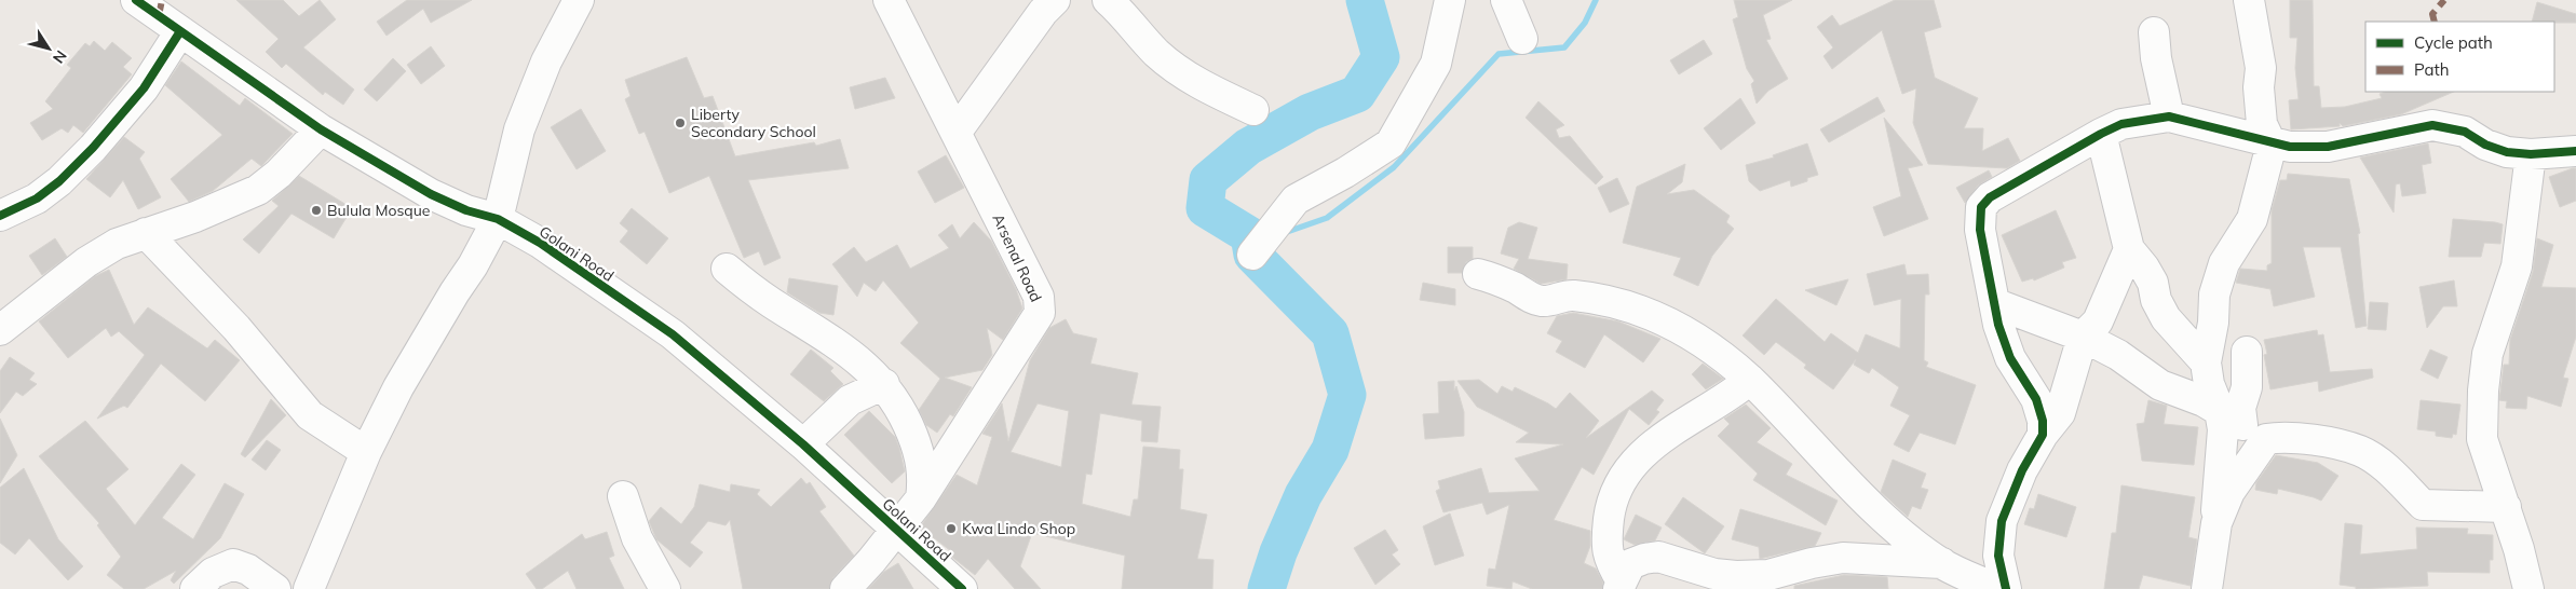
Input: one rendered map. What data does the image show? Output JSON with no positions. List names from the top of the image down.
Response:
{
  "streets": {
    "street": ["Golani Road", "Arsenal Road"]
  },
  "crossings": [
    ["Golani Road", "Arsenal Road"]
  ],
  "places": ["Liberty Secondary School", "Bulula Mosque", "Kwa Lindo Shop"],
  "legend": ["Cycle path", "Path"],
  "north": "bottom right"
}
